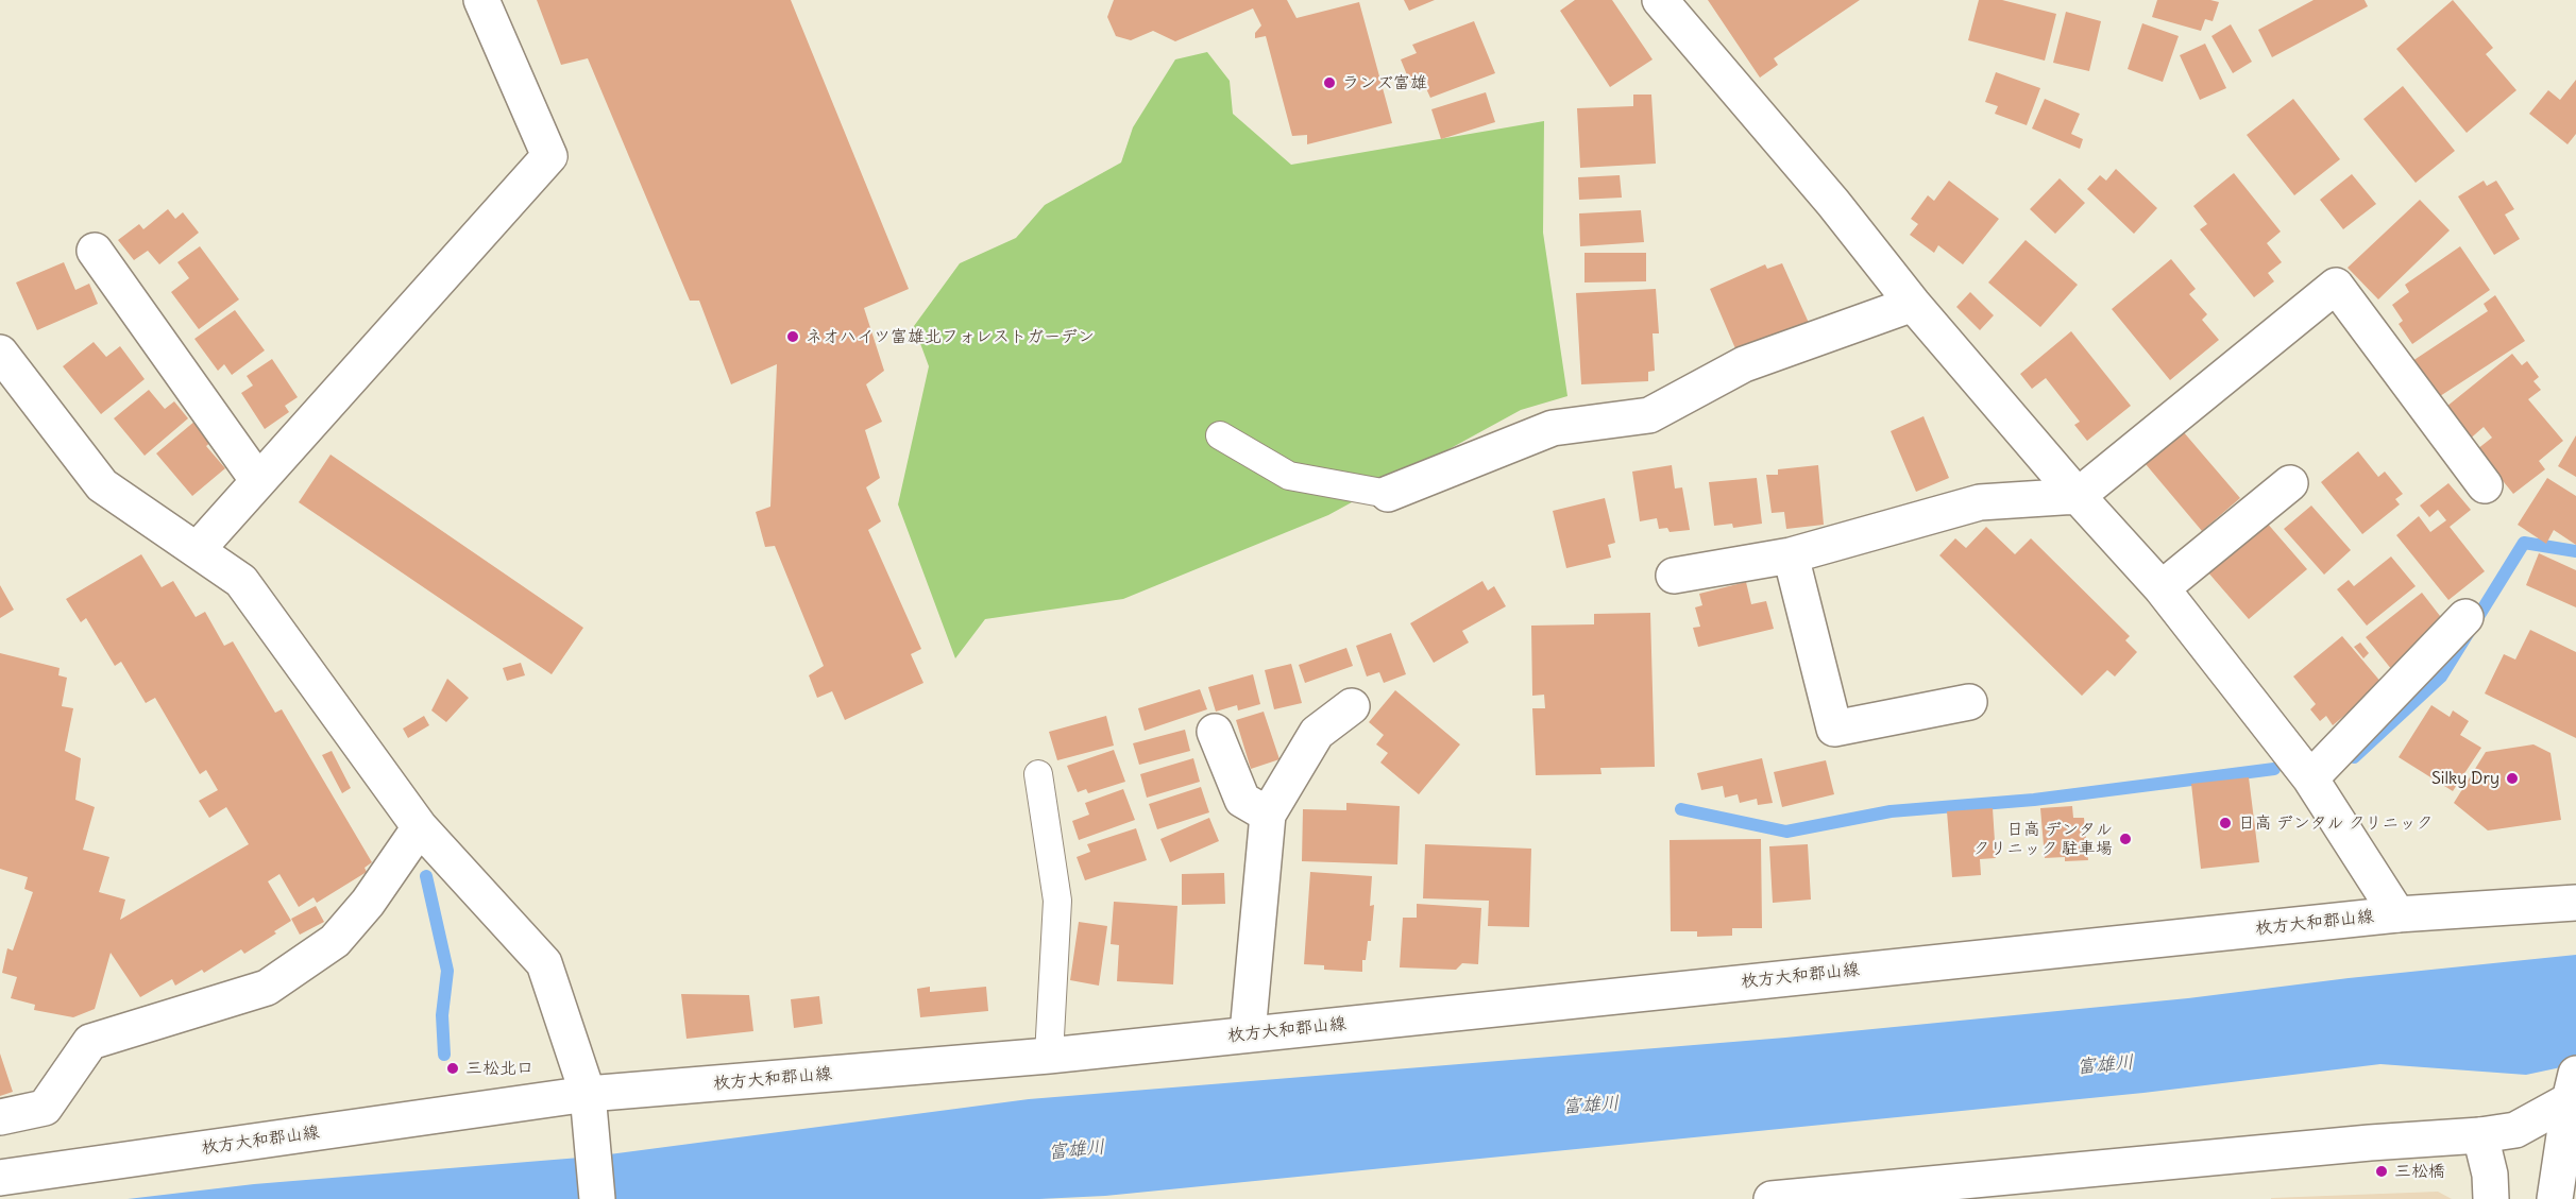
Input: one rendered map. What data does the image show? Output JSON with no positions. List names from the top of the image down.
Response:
{
  "streets": {
    "street": ["枚方大和郡山線"]
  },
  "water": ["富雄川"],
  "places": [
    "ランズ富雄",
    "ネオハイツ富雄北フォレストガーデン",
    "Silky Dry",
    "日高 デンタル クリニック",
    "日高 デンタル クリニック 駐車場",
    "三松北口",
    "三松橋"
  ]
}
